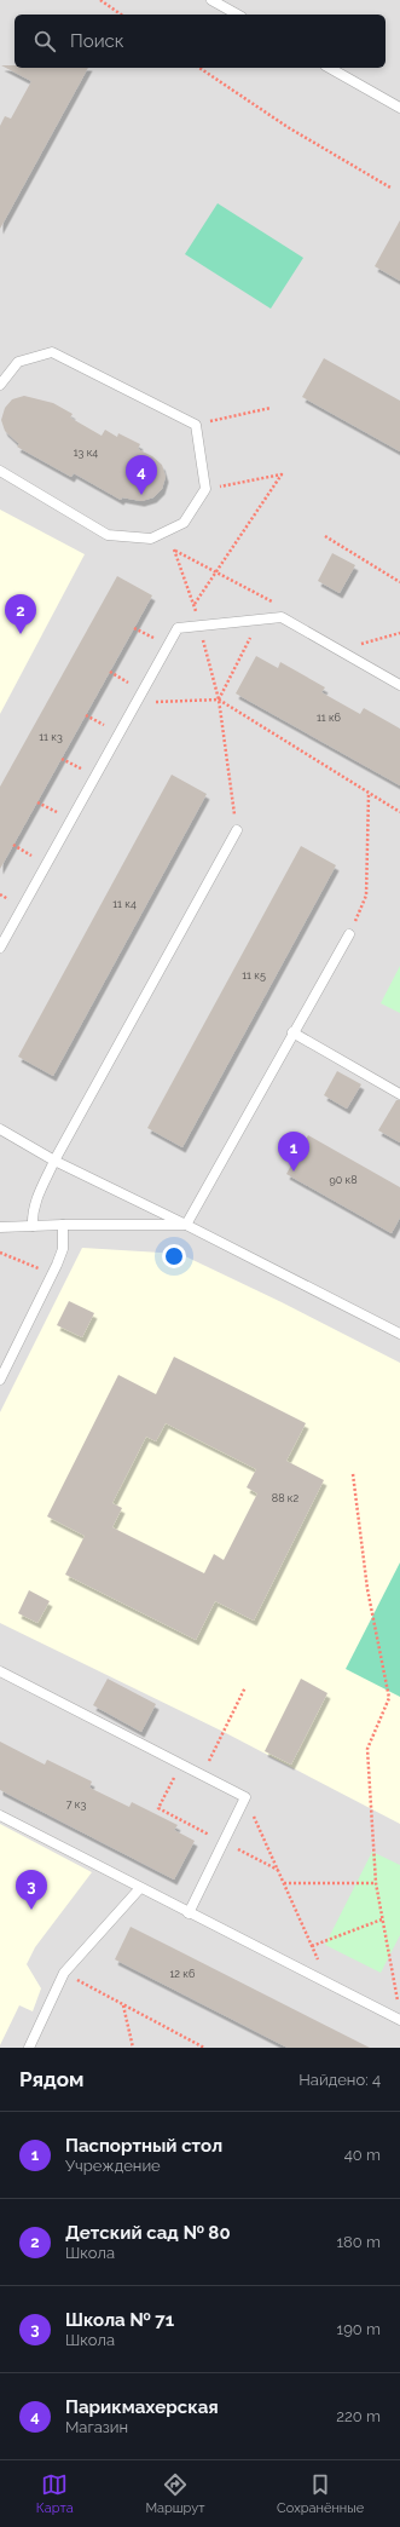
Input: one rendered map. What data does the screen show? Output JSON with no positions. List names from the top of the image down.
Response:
{
  "house_numbers": [
    "13 к4",
    "11 к6",
    "11 к3",
    "11 к4",
    "11 к5",
    "90 к8",
    "88 к2",
    "7 к3",
    "12 к6"
  ],
  "page": {
    "search": "Поиск",
    "pins": [
      "4",
      "2",
      "1",
      "3"
    ],
    "heading": ["Рядом", "Найдено: 4"],
    "list": [
      {
        "mark": "1",
        "name": "Паспортный стол",
        "note": "Учреждение",
        "value": "40 m"
      },
      {
        "mark": "2",
        "name": "Детский сад № 80",
        "note": "Школа",
        "value": "180 m"
      },
      {
        "mark": "3",
        "name": "Школа № 71",
        "note": "Школа",
        "value": "190 m"
      },
      {
        "mark": "4",
        "name": "Парикмахерская",
        "note": "Магазин",
        "value": "220 m"
      }
    ],
    "nav": ["Карта", "Маршрут", "Сохранённые"]
  }
}
